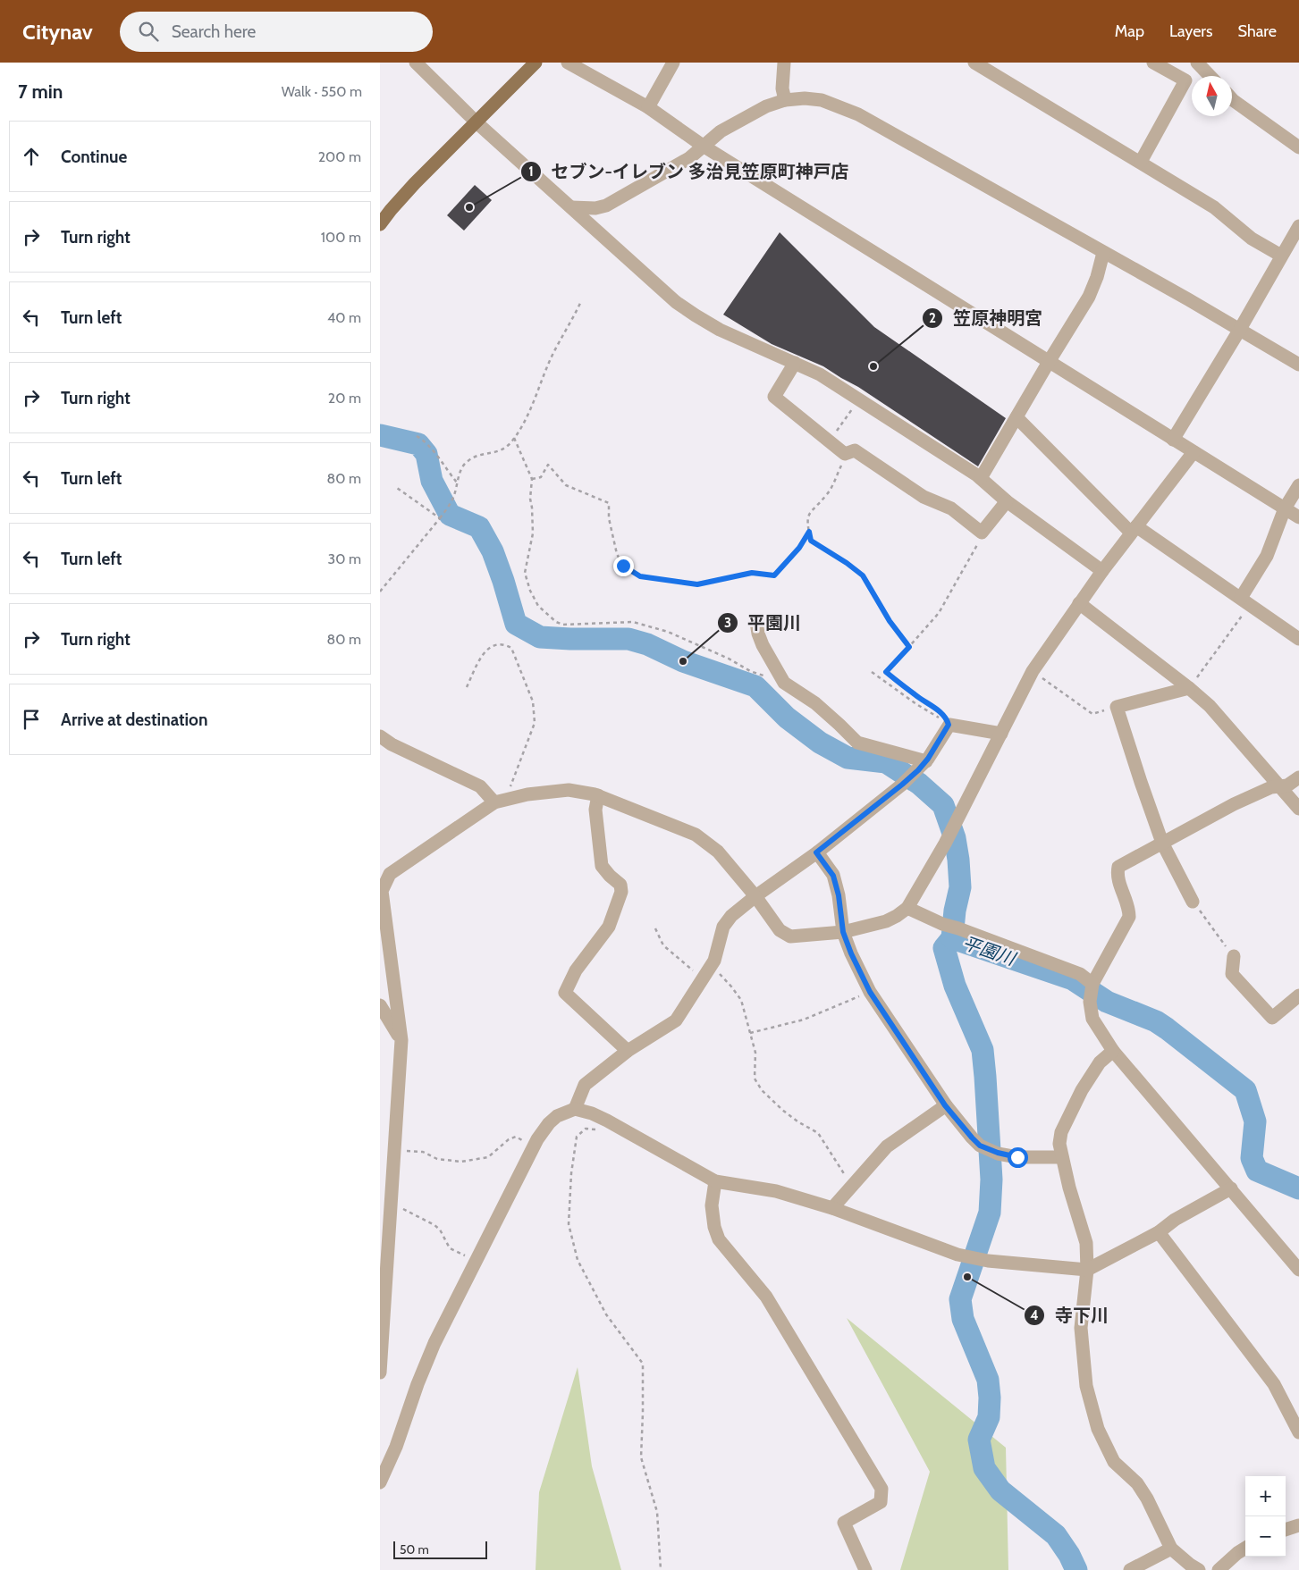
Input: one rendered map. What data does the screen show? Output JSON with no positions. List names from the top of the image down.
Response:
{
  "water": ["平園川"],
  "places": [
    "セブン-イレブン 多治見笠原町神戸店",
    "笠原神明宮",
    "平園川",
    "寺下川"
  ],
  "scale_bar": "50 m",
  "north": "top",
  "page": {
    "header": "Citynav",
    "search": "Search here",
    "nav": ["Map", "Layers", "Share"],
    "heading": ["7 min", "Walk · 550 m"],
    "list": [
      ["Continue", "200 m"],
      ["Turn right", "100 m"],
      ["Turn left", "40 m"],
      ["Turn right", "20 m"],
      ["Turn left", "80 m"],
      ["Turn left", "30 m"],
      ["Turn right", "80 m"],
      "Arrive at destination"
    ],
    "map_buttons": ["+", "−"],
    "scale": "50 m"
  }
}
